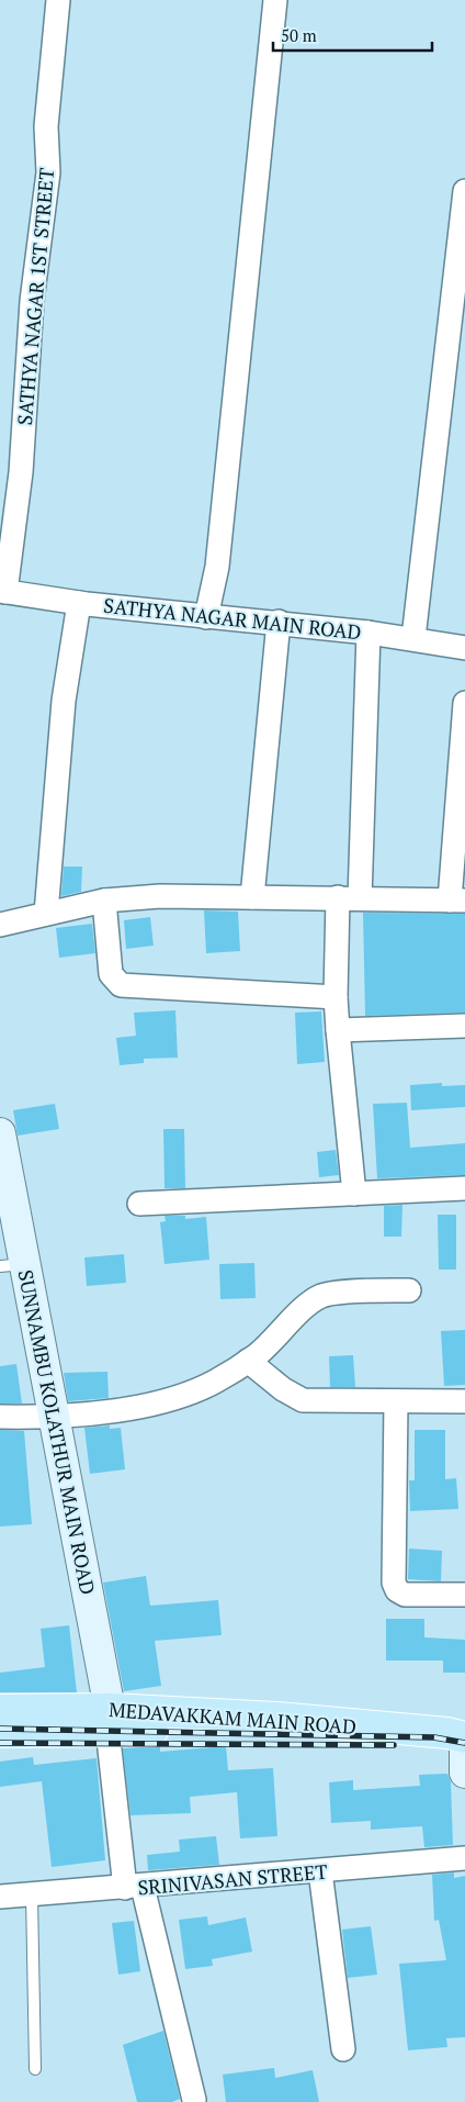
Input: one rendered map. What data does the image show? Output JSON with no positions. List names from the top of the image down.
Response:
{
  "streets": {
    "main road": ["MEDAVAKKAM MAIN ROAD"],
    "street": [
      "SATHYA NAGAR 1ST STREET",
      "SATHYA NAGAR MAIN ROAD",
      "SUNNAMBU KOLATHUR MAIN ROAD",
      "SRINIVASAN STREET"
    ]
  },
  "crossings": [
    ["SATHYA NAGAR 1ST STREET", "SATHYA NAGAR MAIN ROAD"],
    ["SUNNAMBU KOLATHUR MAIN ROAD", "MEDAVAKKAM MAIN ROAD"]
  ],
  "scale_bar": "50 m"
}
